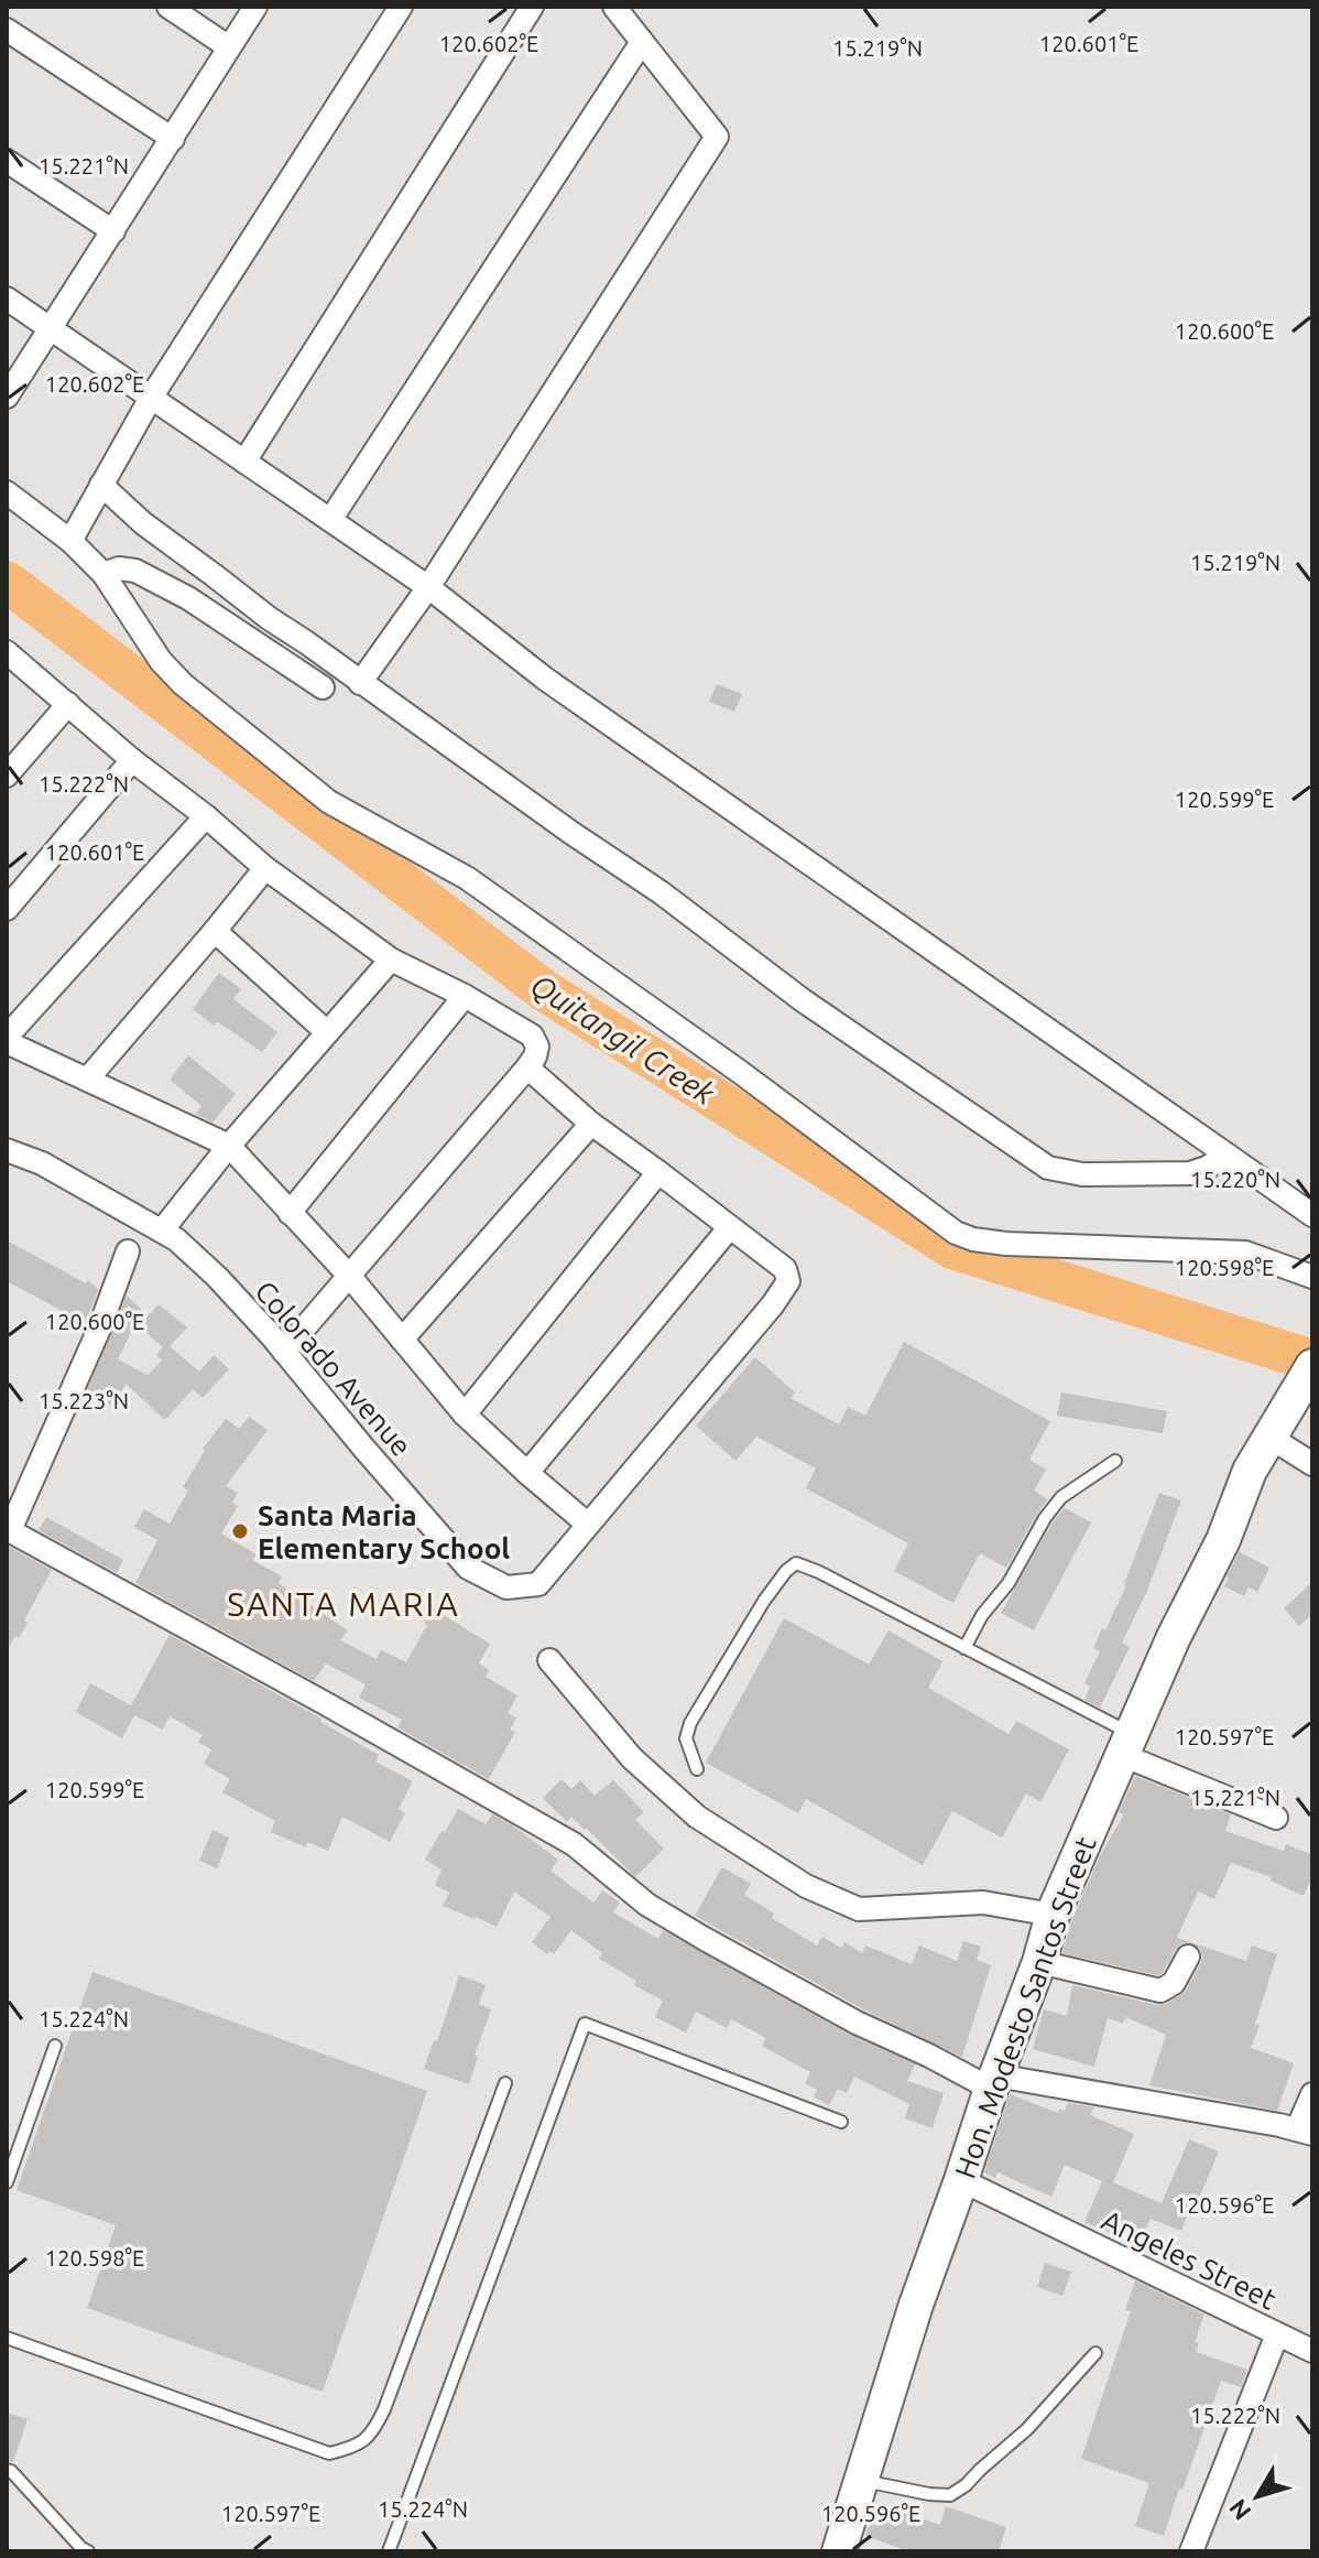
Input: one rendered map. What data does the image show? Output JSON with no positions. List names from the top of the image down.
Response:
{
  "streets": {
    "street": ["Colorado Avenue", "Hon. Modesto Santos Street", "Angeles Street"]
  },
  "crossings": [
    ["Hon. Modesto Santos Street", "Angeles Street"]
  ],
  "districts": ["SANTA MARIA"],
  "water": ["Quitangil Creek"],
  "places": ["Santa Maria Elementary School"],
  "north": "bottom left",
  "coordinates": [
    "120.602°E",
    "120.601°E",
    "15.219°N",
    "15.221°N",
    "120.600°E",
    "15.222°N",
    "120.599°E",
    "15.220°N",
    "120.598°E",
    "15.223°N",
    "120.597°E",
    "15.224°N",
    "120.596°E"
  ]
}
